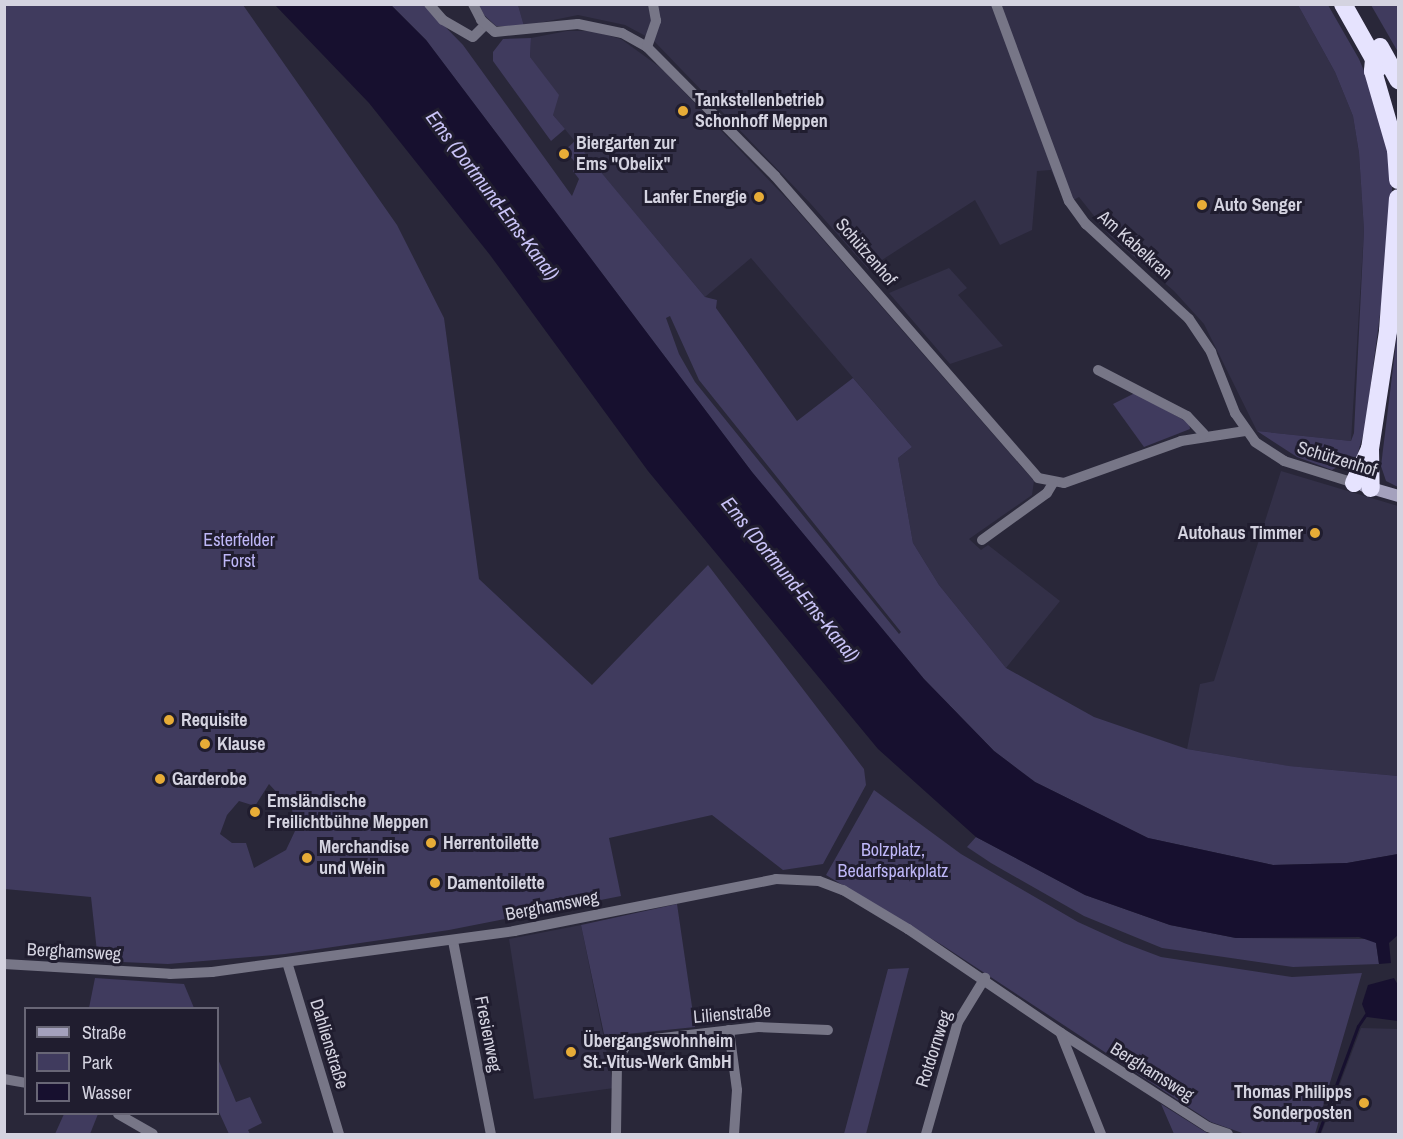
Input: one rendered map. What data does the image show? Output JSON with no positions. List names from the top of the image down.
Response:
{
  "streets": {
    "street": [
      "Am Kabelkran",
      "Schützenhof",
      "Berghamsweg",
      "Lilienstraße",
      "Fresienweg",
      "Dahlienstraße",
      "Rotdornweg"
    ]
  },
  "crossings": [
    ["Am Kabelkran", "Schützenhof"],
    ["Berghamsweg", "Fresienweg"],
    ["Berghamsweg", "Dahlienstraße"],
    ["Berghamsweg", "Rotdornweg"]
  ],
  "water": ["Ems (Dortmund-Ems-Kanal)"],
  "parks": ["Esterfelder Forst", "Bolzplatz, Bedarfsparkplatz"],
  "places": [
    "Tankstellenbetrieb Schonhoff Meppen",
    "Biergarten zur Ems \"Obelix\"",
    "Lanfer Energie",
    "Auto Senger",
    "Autohaus Timmer",
    "Requisite",
    "Klause",
    "Garderobe",
    "Emsländische Freilichtbühne Meppen",
    "Herrentoilette",
    "Merchandise und Wein",
    "Damentoilette",
    "Übergangswohnheim St.-Vitus-Werk GmbH",
    "Thomas Philipps Sonderposten"
  ],
  "legend": ["Straße", "Park", "Wasser"]
}
